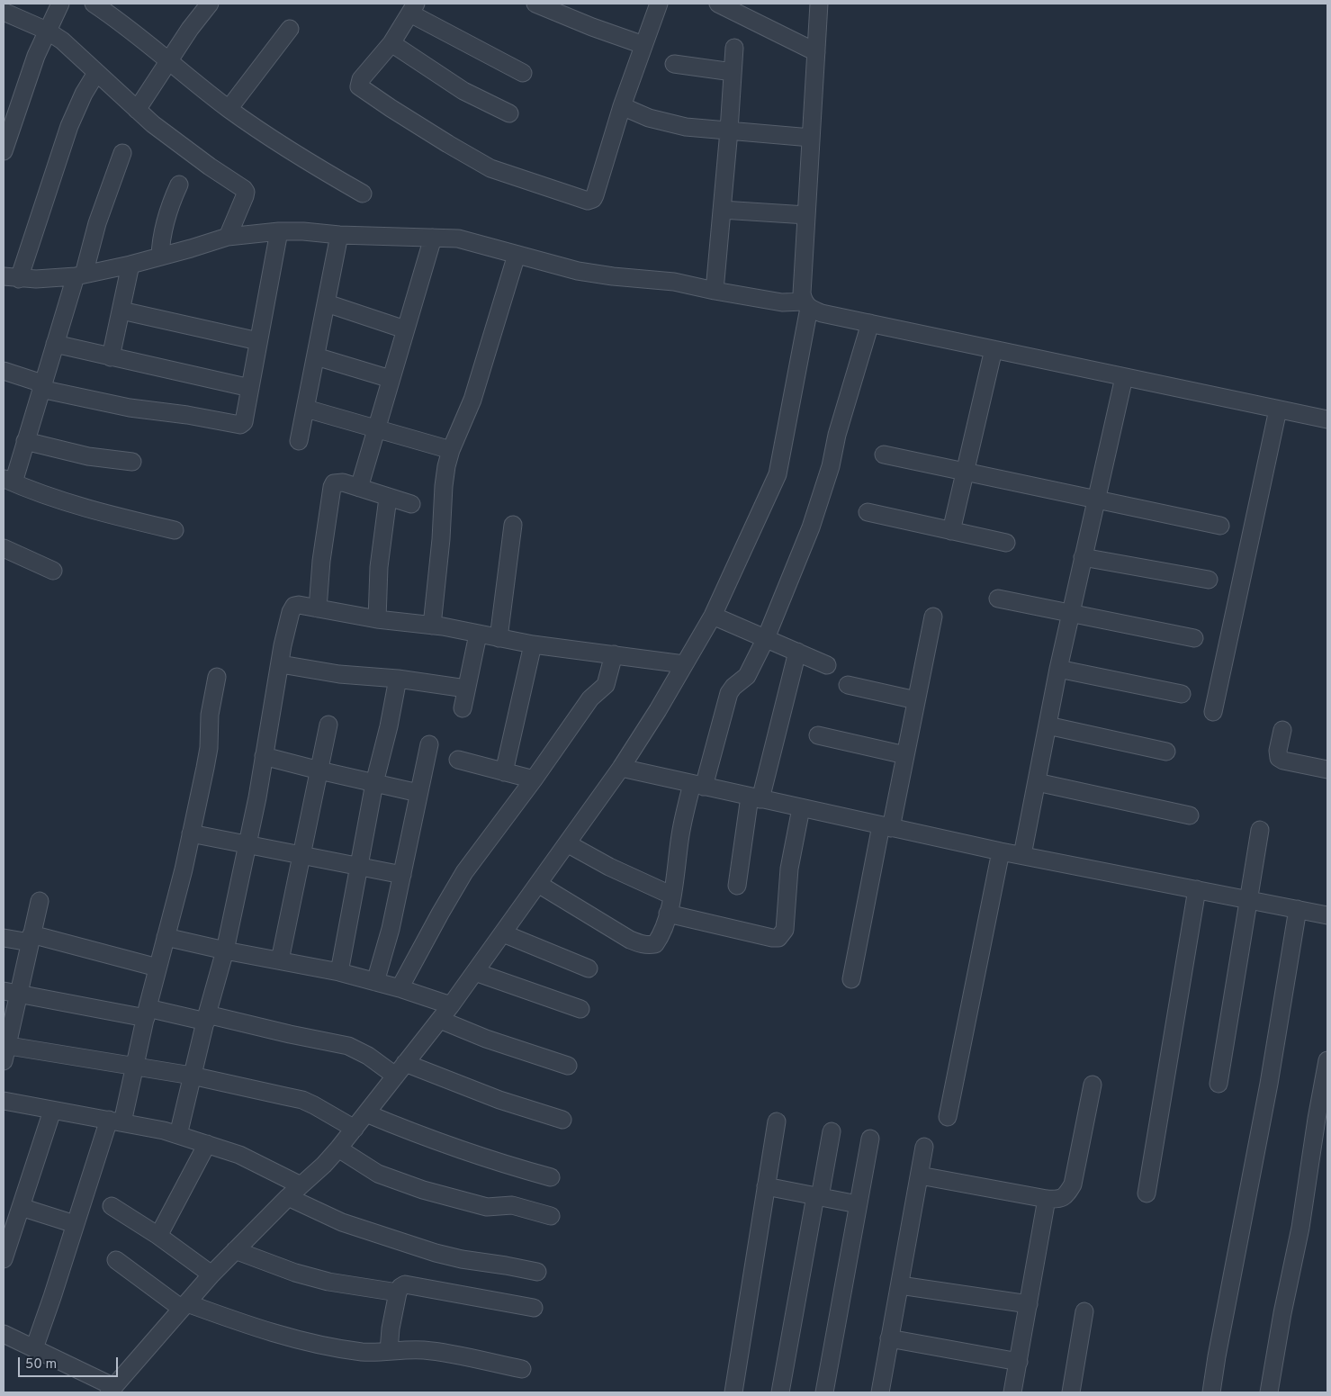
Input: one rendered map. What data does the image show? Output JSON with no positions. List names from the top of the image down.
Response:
{
  "scale_bar": "50 m"
}
